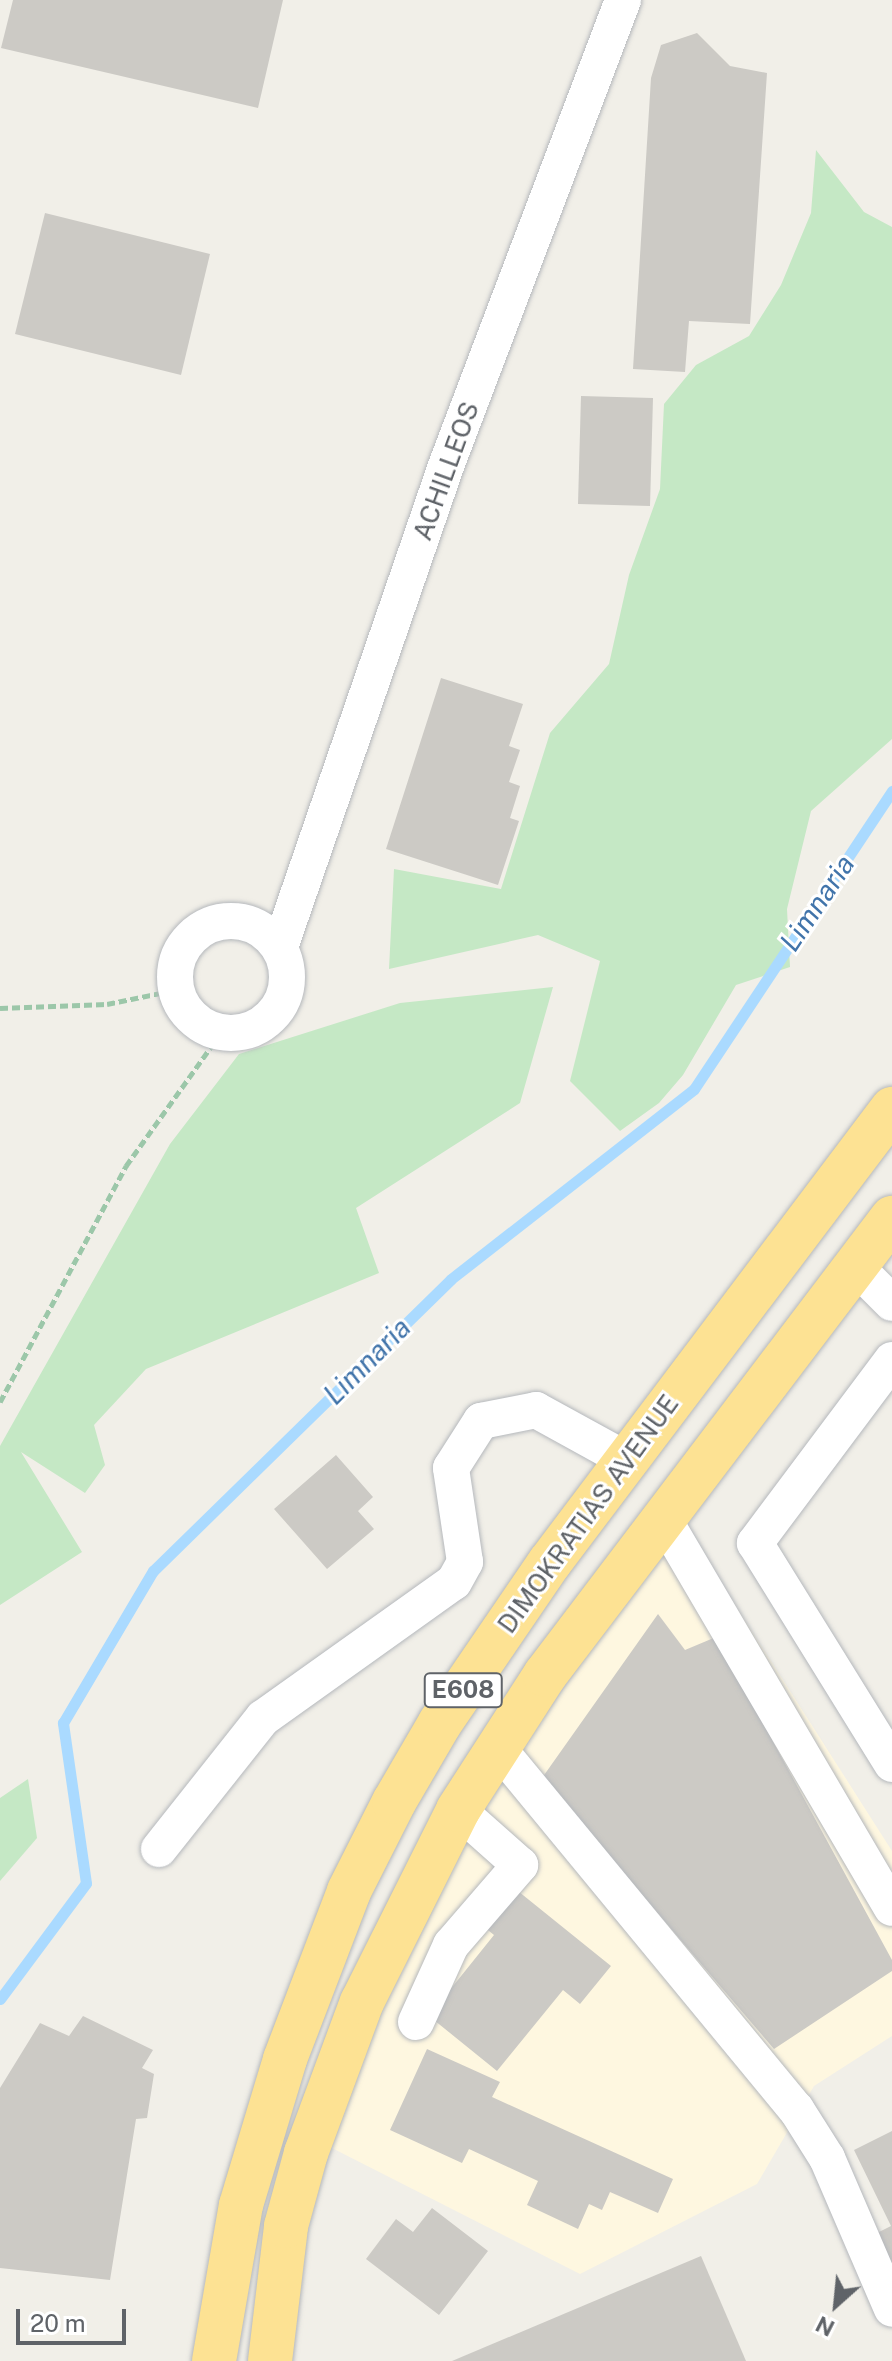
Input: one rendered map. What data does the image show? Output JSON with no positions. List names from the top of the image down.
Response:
{
  "streets": {
    "highway": ["DIMOKRATIAS AVENUE", "E608"],
    "street": ["ACHILLEOS"]
  },
  "water": ["Limnaria"],
  "scale_bar": "20 m",
  "north": "bottom left"
}
